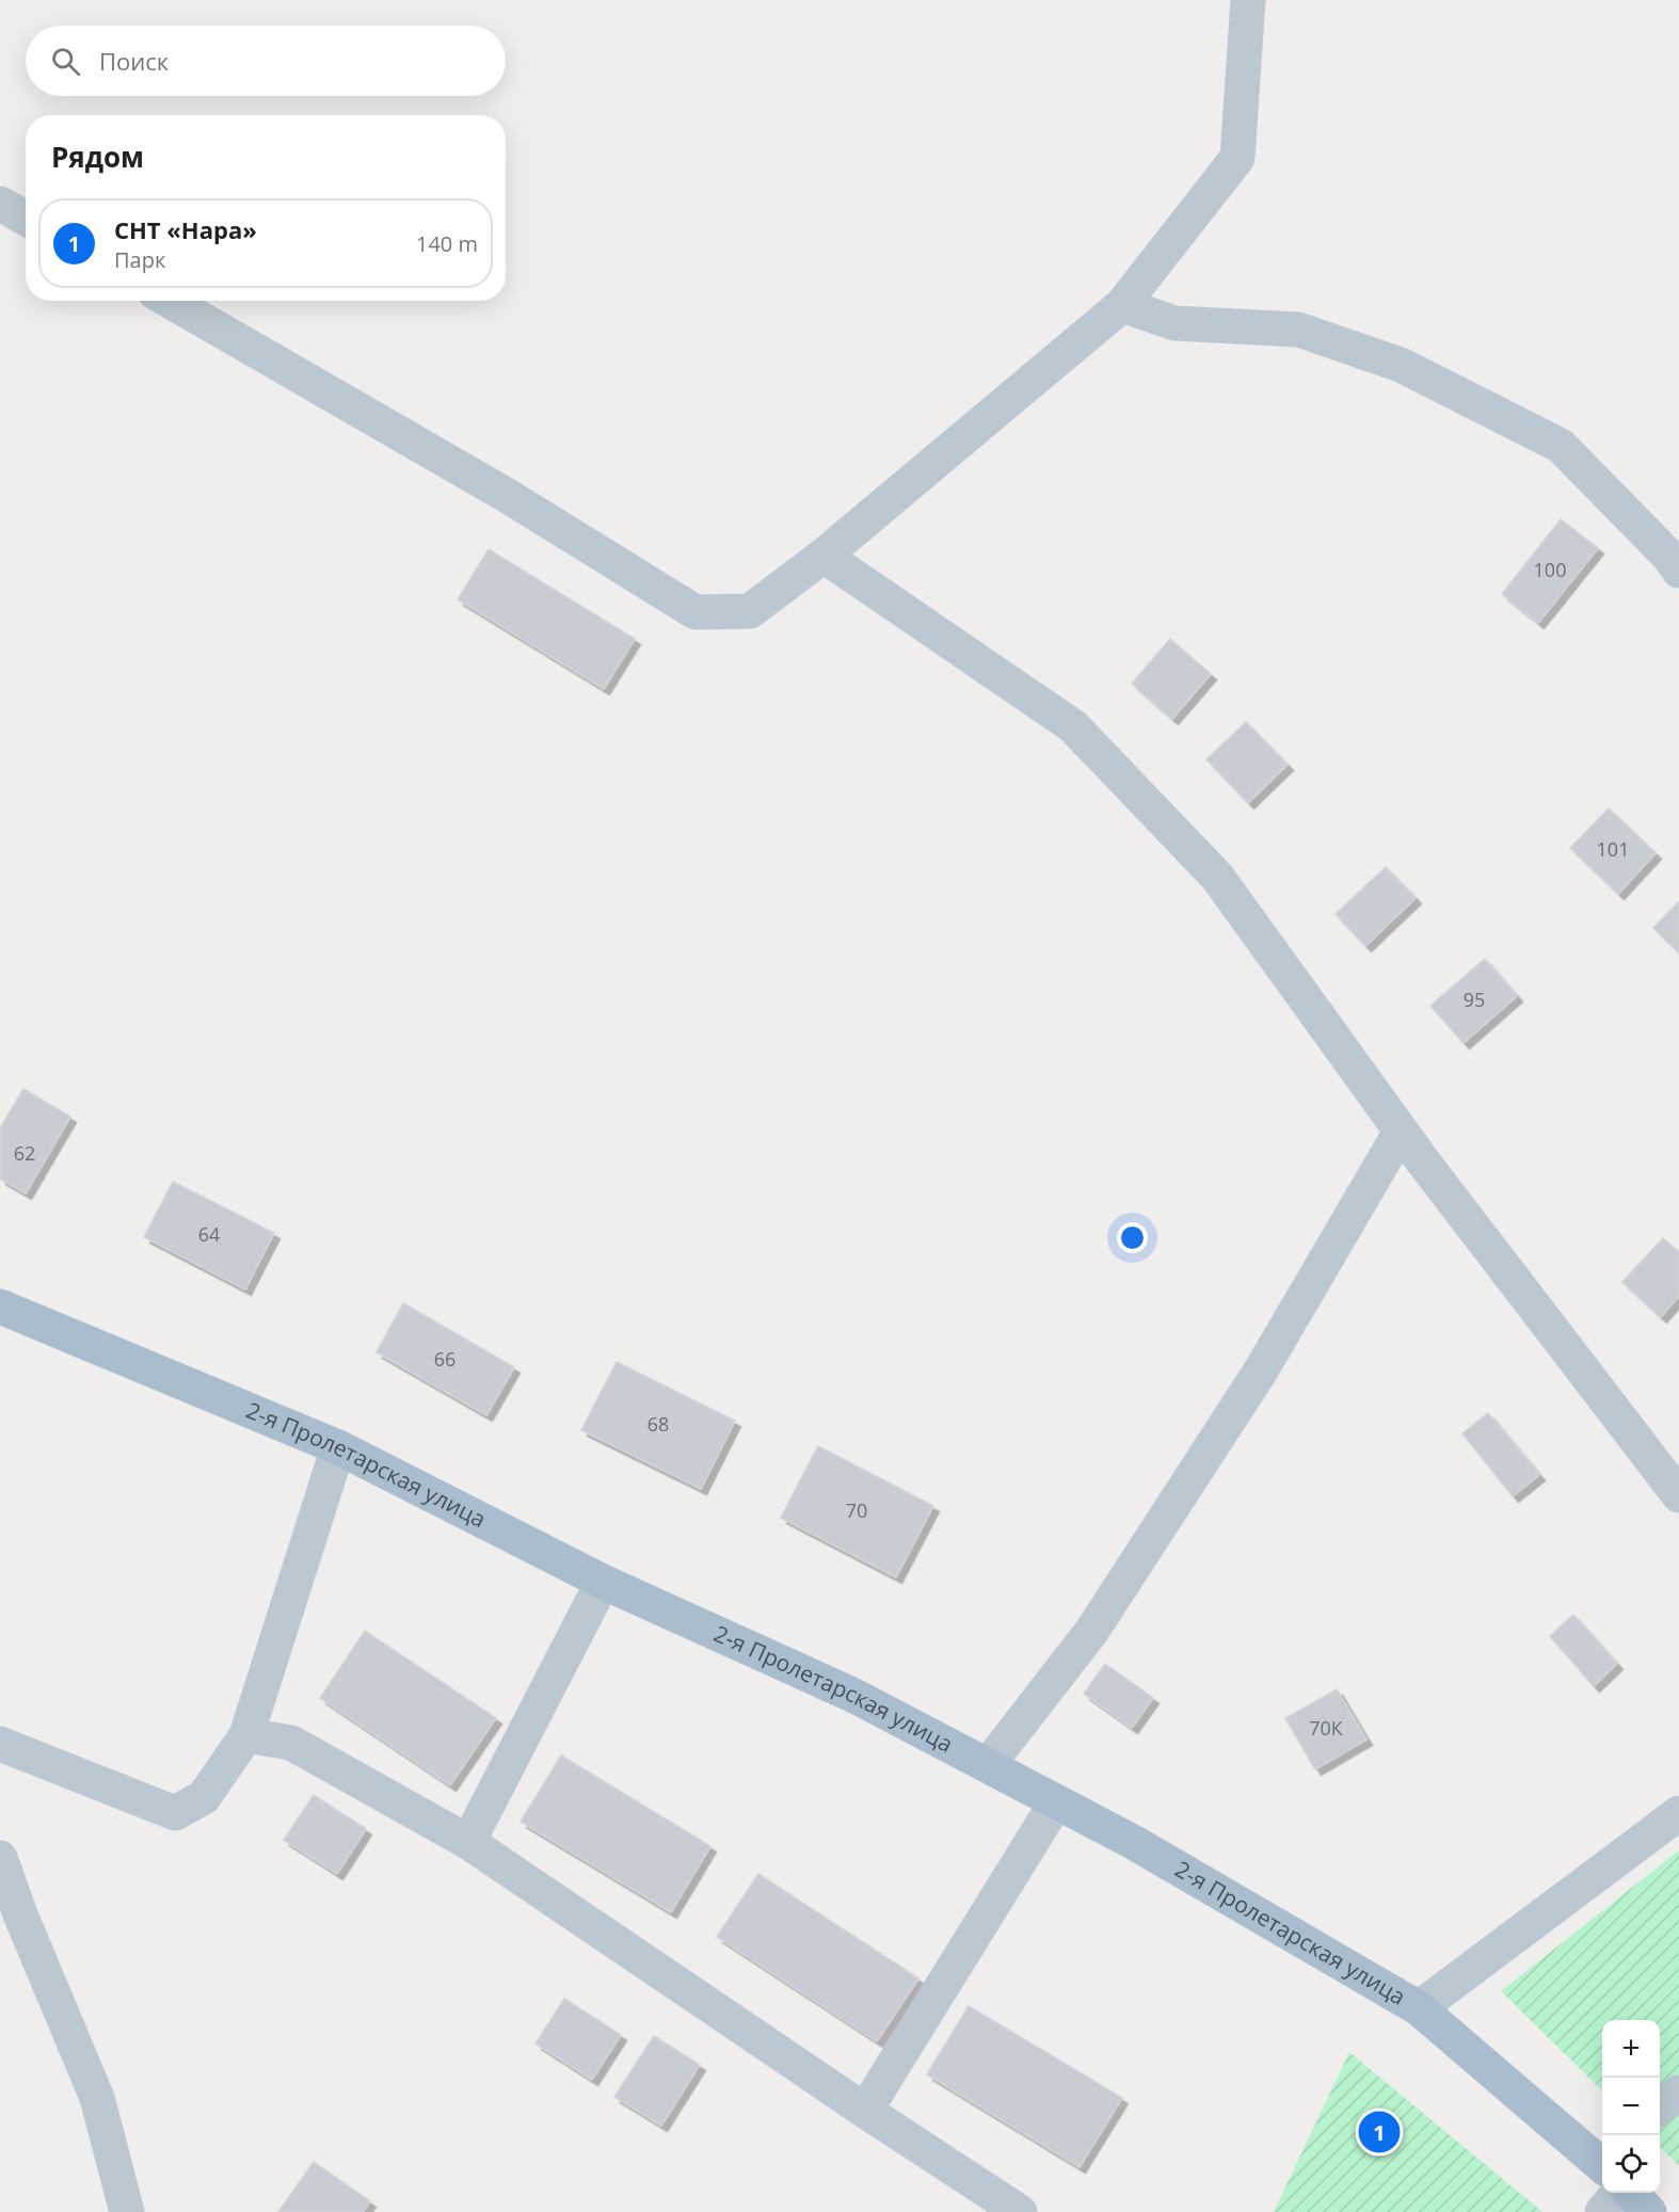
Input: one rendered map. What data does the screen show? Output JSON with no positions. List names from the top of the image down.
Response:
{
  "streets": {
    "main road": ["2-я Пролетарская улица"]
  },
  "house_numbers": [
    "100",
    "101",
    "95",
    "62",
    "64",
    "66",
    "68",
    "70",
    "70К"
  ],
  "page": {
    "search": "Поиск",
    "heading": "Рядом",
    "list": [
      {
        "mark": "1",
        "name": "СНТ «Нара»",
        "note": "Парк",
        "value": "140 m"
      }
    ],
    "map_buttons": ["+", "−"],
    "pins": "1"
  }
}
